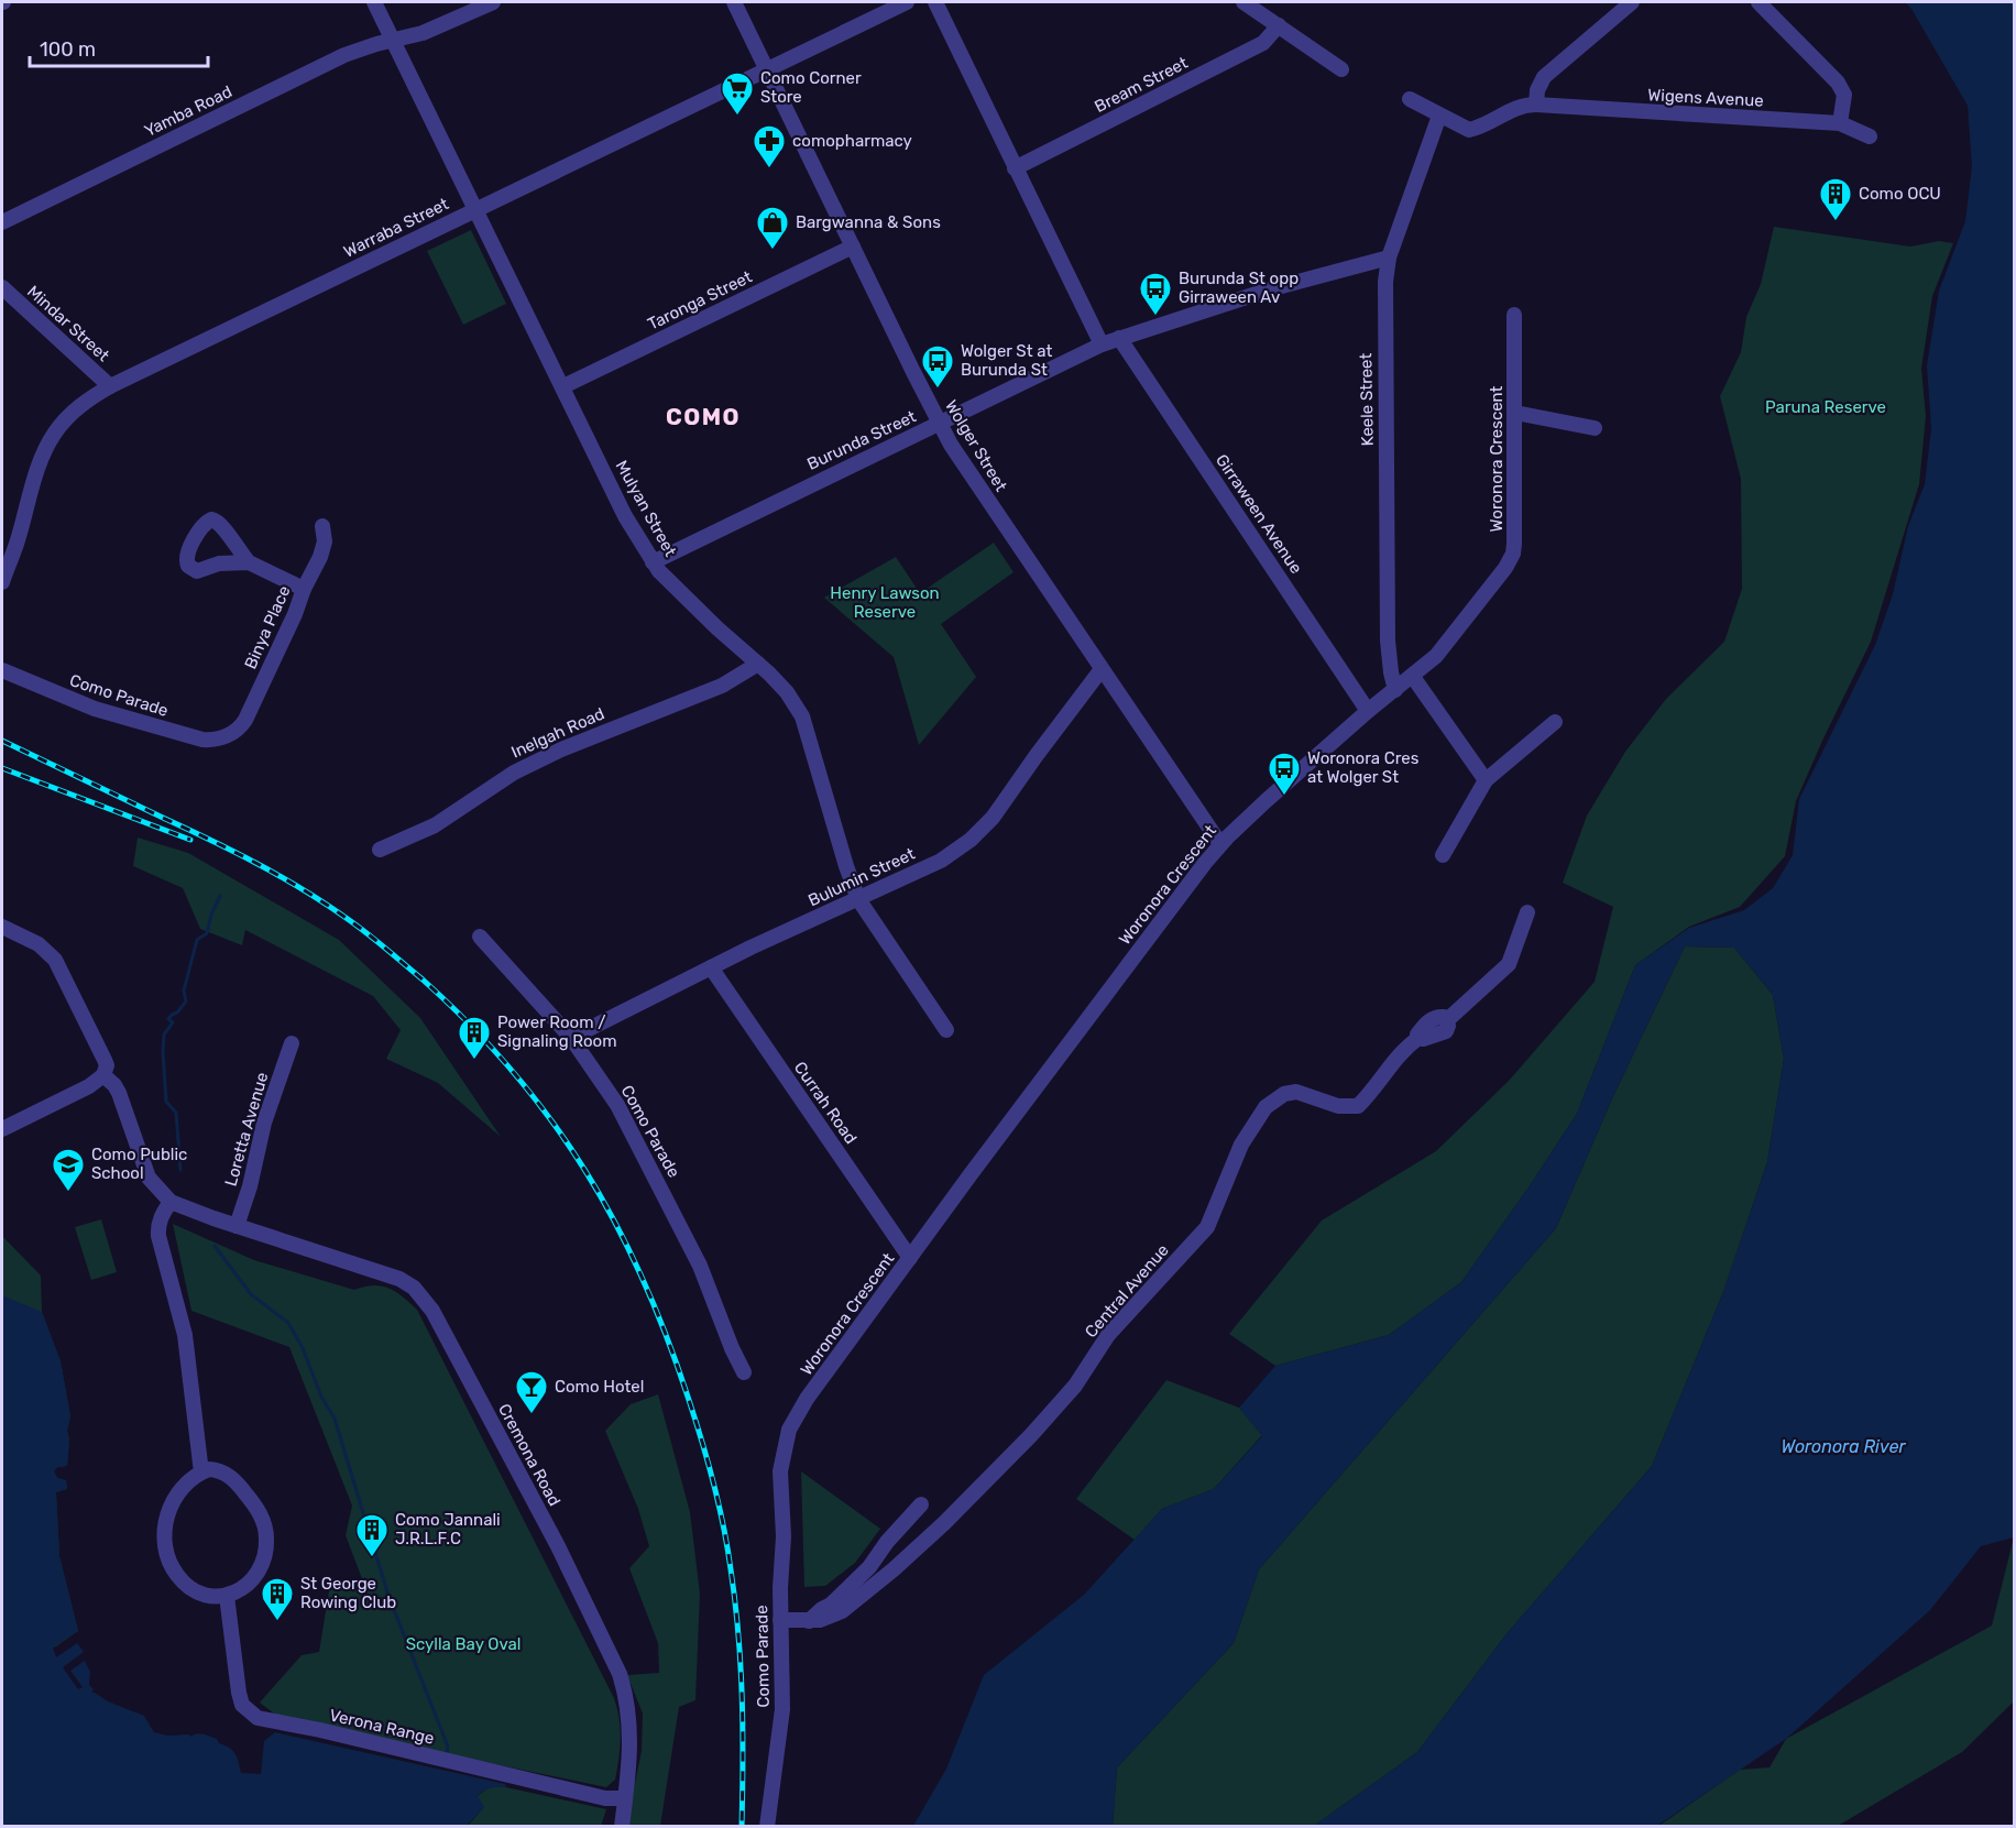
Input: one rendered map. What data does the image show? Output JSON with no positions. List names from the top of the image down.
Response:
{
  "streets": {
    "street": [
      "Bream Street",
      "Wigens Avenue",
      "Yamba Road",
      "Warraba Street",
      "Taronga Street",
      "Mindar Street",
      "Keele Street",
      "Burunda Street",
      "Wolger Street",
      "Woronora Crescent",
      "Mulyan Street",
      "Girraween Avenue",
      "Binya Place",
      "Como Parade",
      "Inelgah Road",
      "Bulumin Street",
      "Currah Road",
      "Loretta Avenue",
      "Central Avenue",
      "Cremona Road",
      "Verona Range"
    ]
  },
  "crossings": [
    ["Wigens Avenue", "Keele Street"],
    ["Yamba Road", "Mulyan Street"],
    ["Warraba Street", "Mindar Street"],
    ["Warraba Street", "Wolger Street"],
    ["Warraba Street", "Mulyan Street"],
    ["Taronga Street", "Wolger Street"],
    ["Taronga Street", "Mulyan Street"],
    ["Keele Street", "Burunda Street"],
    ["Keele Street", "Woronora Crescent"],
    ["Burunda Street", "Wolger Street"],
    ["Burunda Street", "Mulyan Street"],
    ["Burunda Street", "Girraween Avenue"],
    ["Wolger Street", "Woronora Crescent"],
    ["Wolger Street", "Bulumin Street"],
    ["Woronora Crescent", "Girraween Avenue"],
    ["Woronora Crescent", "Como Parade"],
    ["Woronora Crescent", "Currah Road"],
    ["Mulyan Street", "Inelgah Road"],
    ["Mulyan Street", "Bulumin Street"],
    ["Binya Place", "Como Parade"],
    ["Como Parade", "Bulumin Street"],
    ["Como Parade", "Central Avenue"],
    ["Bulumin Street", "Currah Road"],
    ["Loretta Avenue", "Cremona Road"],
    ["Cremona Road", "Verona Range"]
  ],
  "districts": ["COMO"],
  "water": ["Woronora River"],
  "parks": ["Paruna Reserve", "Henry Lawson Reserve", "Scylla Bay Oval"],
  "places": {
    "supermarket": ["Como Corner Store"],
    "pharmacy": ["comopharmacy"],
    "building": [
      "Como OCU",
      "Power Room / Signaling Room",
      "Como Jannali J.R.L.F.C",
      "St George Rowing Club"
    ],
    "shop": ["Bargwanna & Sons"],
    "bus stop": ["Burunda St opp Girraween Av", "Wolger St at Burunda St", "Woronora Cres at Wolger St"],
    "school or university": ["Como Public School"],
    "bar": ["Como Hotel"]
  },
  "scale_bar": "100 m"
}
